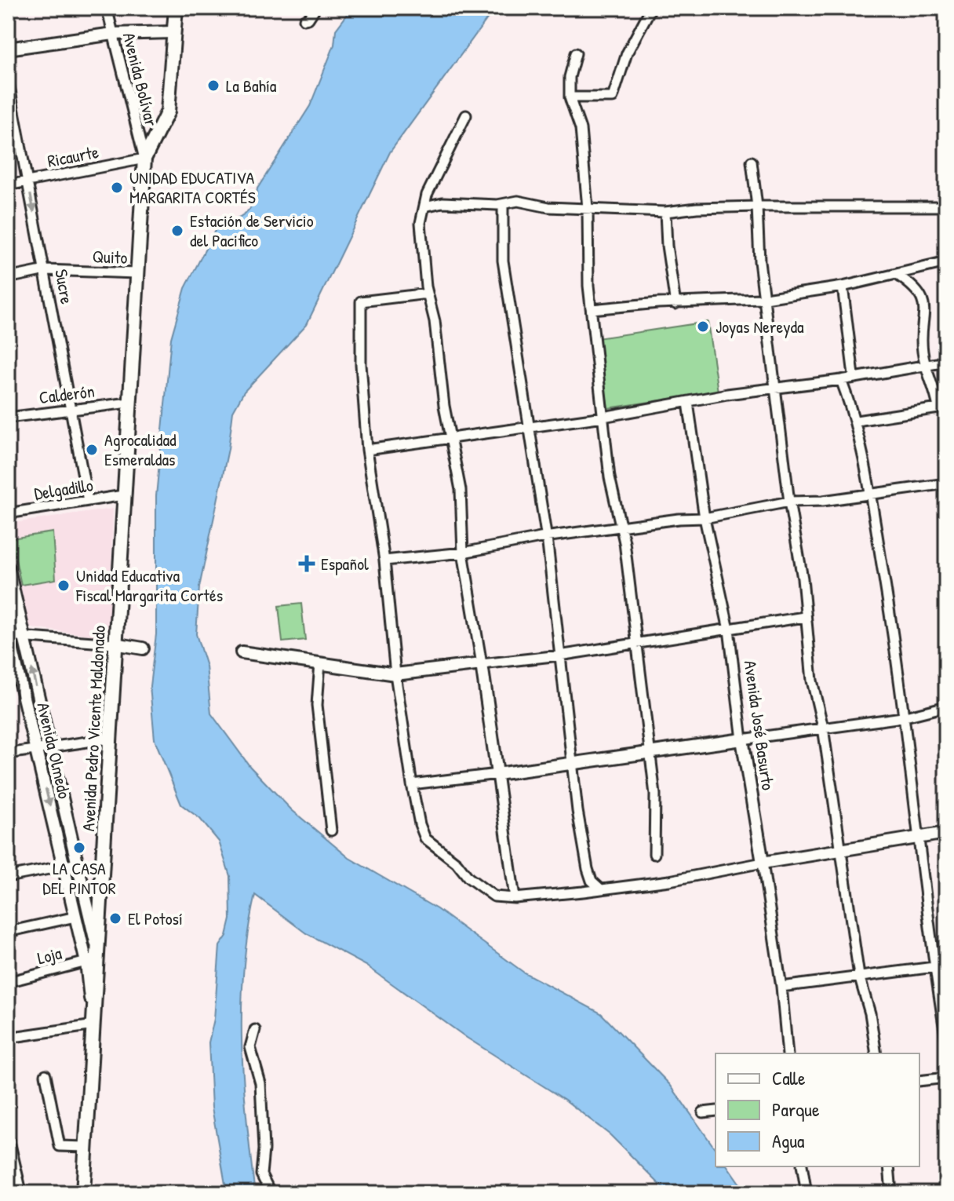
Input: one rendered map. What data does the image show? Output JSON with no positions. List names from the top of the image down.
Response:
{
  "streets": {
    "main road": ["Avenida Pedro Vicente Maldonado"],
    "street": [
      "Avenida Bolívar",
      "Ricaurte",
      "Quito",
      "Sucre",
      "Calderón",
      "Delgadillo",
      "Avenida José Basurto",
      "Avenida Olmedo",
      "Loja"
    ]
  },
  "crossings": [
    ["Avenida Bolívar", "Ricaurte"],
    ["Avenida Bolívar", "Avenida Pedro Vicente Maldonado"],
    ["Ricaurte", "Sucre"],
    ["Ricaurte", "Avenida Pedro Vicente Maldonado"],
    ["Quito", "Sucre"],
    ["Quito", "Avenida Pedro Vicente Maldonado"],
    ["Sucre", "Calderón"],
    ["Sucre", "Delgadillo"],
    ["Calderón", "Avenida Pedro Vicente Maldonado"],
    ["Delgadillo", "Avenida Pedro Vicente Maldonado"],
    ["Avenida Pedro Vicente Maldonado", "Avenida Olmedo"],
    ["Avenida Pedro Vicente Maldonado", "Loja"],
    ["Avenida Olmedo", "Loja"]
  ],
  "places": {
    "other": [
      "La Bahía",
      "UNIDAD EDUCATIVA MARGARITA CORTÉS",
      "Estación de Servicio del Pacifico",
      "Joyas Nereyda",
      "Agrocalidad Esmeraldas",
      "Unidad Educativa Fiscal Margarita Cortés",
      "LA CASA DEL PINTOR",
      "El Potosí"
    ],
    "health": ["Español"]
  },
  "legend": ["Calle", "Parque", "Agua"]
}
